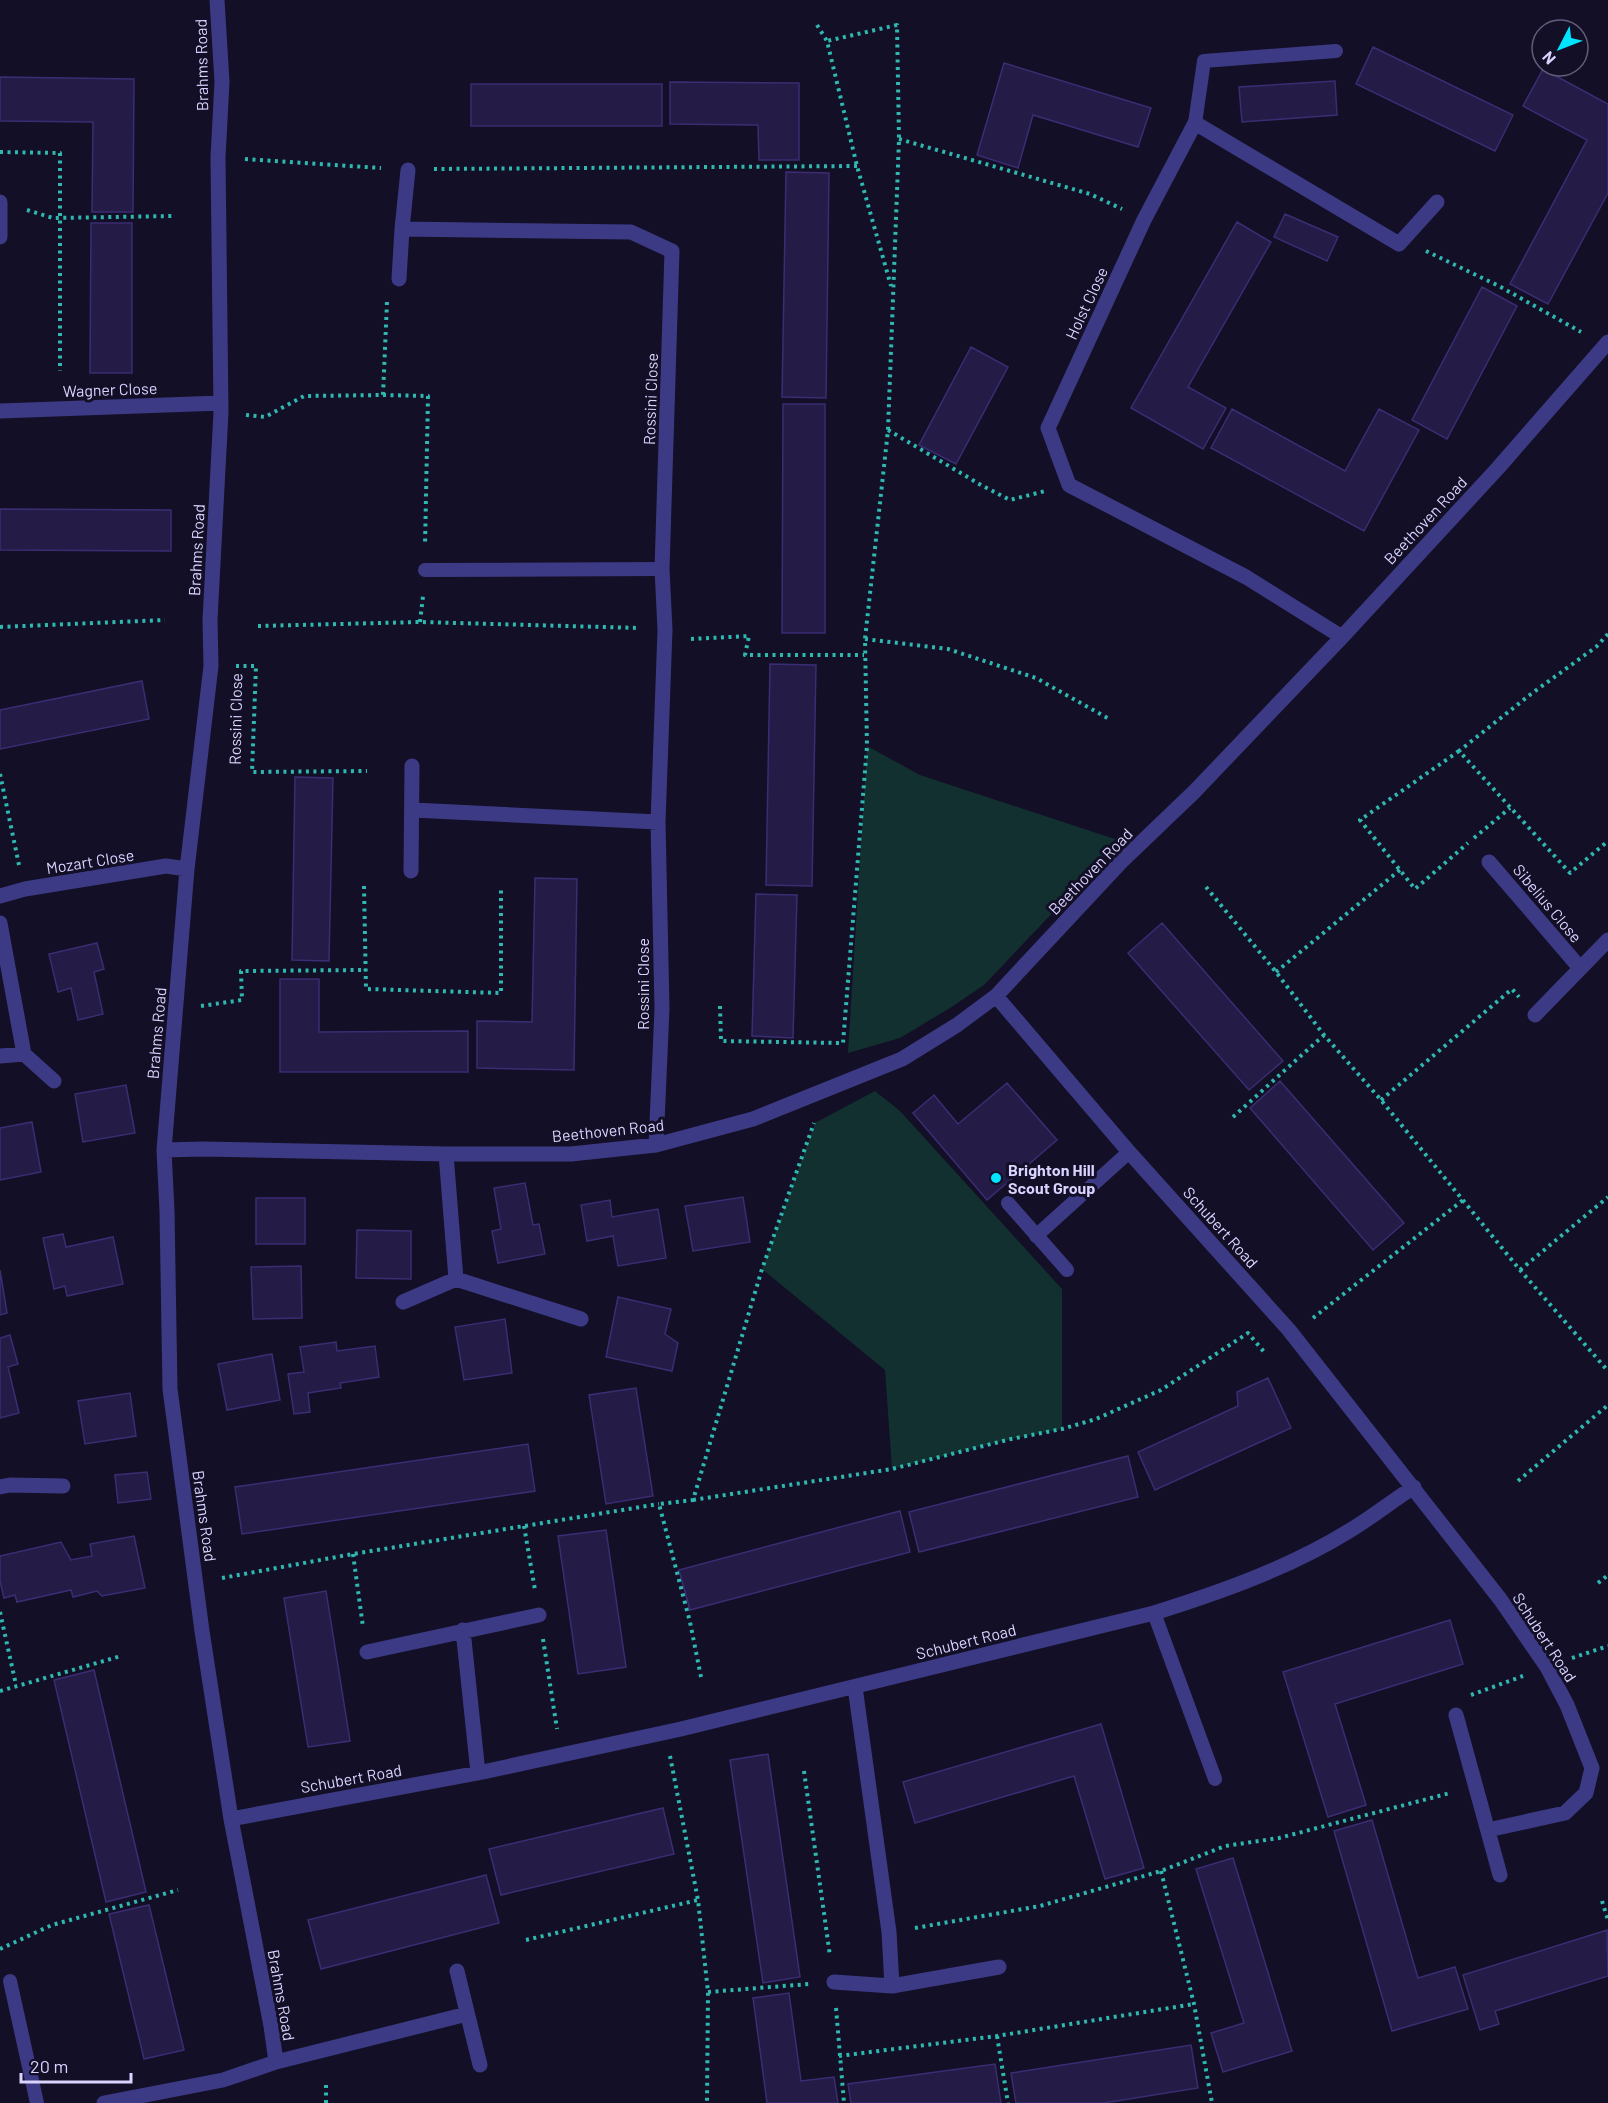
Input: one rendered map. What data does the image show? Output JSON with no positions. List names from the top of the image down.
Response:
{
  "streets": {
    "street": [
      "Brahms Road",
      "Holst Close",
      "Wagner Close",
      "Rossini Close",
      "Beethoven Road",
      "Mozart Close",
      "Sibelius Close",
      "Schubert Road"
    ]
  },
  "crossings": [
    ["Brahms Road", "Wagner Close"],
    ["Brahms Road", "Rossini Close"],
    ["Brahms Road", "Beethoven Road"],
    ["Brahms Road", "Mozart Close"],
    ["Brahms Road", "Schubert Road"],
    ["Rossini Close", "Beethoven Road"],
    ["Beethoven Road", "Schubert Road"]
  ],
  "places": ["Brighton Hill Scout Group"],
  "scale_bar": "20 m",
  "north": "bottom left"
}
